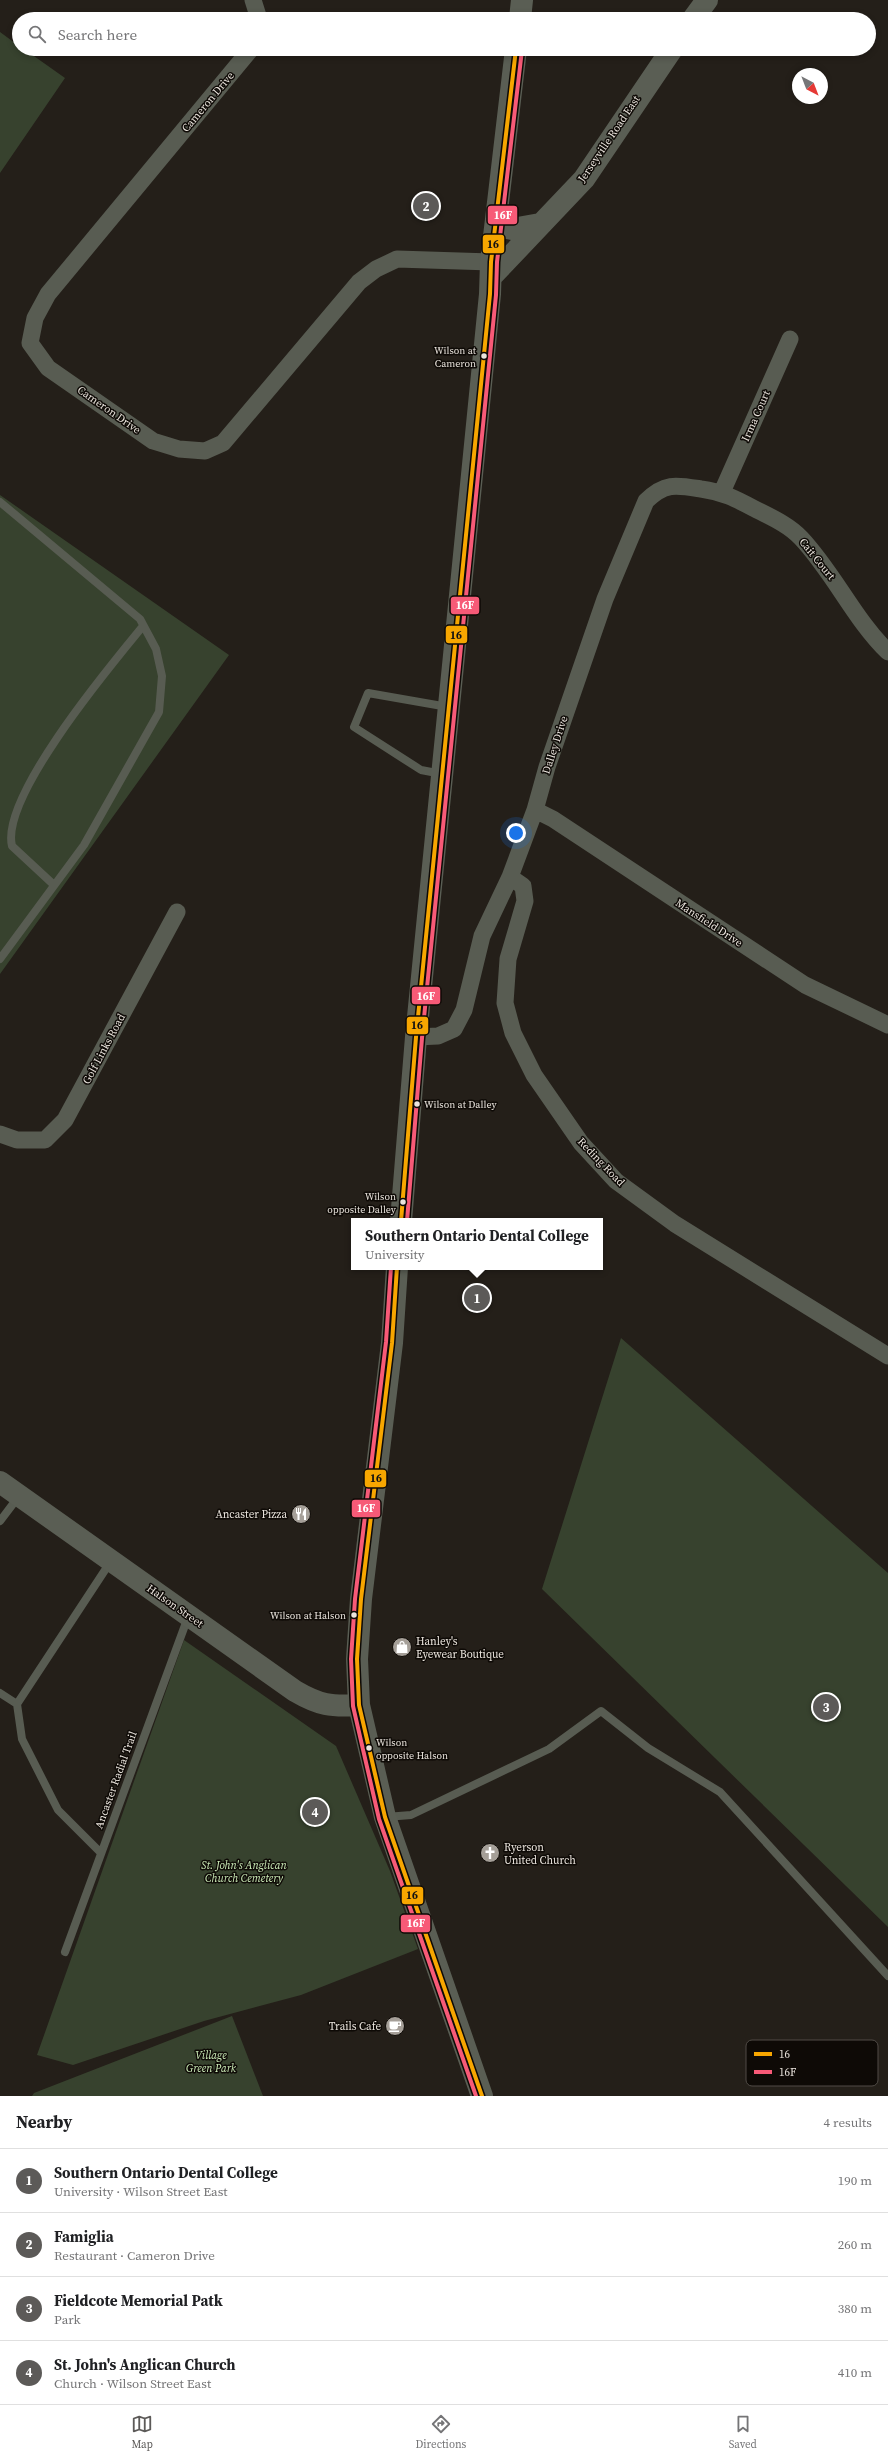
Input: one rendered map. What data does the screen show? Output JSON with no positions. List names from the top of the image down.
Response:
{
  "streets": {
    "main road": ["Jerseyville Road East", "Halson Street"],
    "street": [
      "Cameron Drive",
      "Irma Court",
      "Cait Court",
      "Dalley Drive",
      "Mansfield Drive",
      "Golf Links Road",
      "Reding Road"
    ],
    "lane": ["Ancaster Radial Trail"]
  },
  "crossings": [
    ["Cameron Drive", "Jerseyville Road East"],
    ["Irma Court", "Cait Court"],
    ["Irma Court", "Dalley Drive"],
    ["Cait Court", "Dalley Drive"],
    ["Dalley Drive", "Mansfield Drive"],
    ["Dalley Drive", "Reding Road"],
    ["Halson Street", "Ancaster Radial Trail"]
  ],
  "parks": ["St. John's Anglican Church Cemetery", "Village Green Park"],
  "places": {
    "other": [
      "Wilson at Cameron",
      "Wilson at Dalley",
      "Wilson opposite Dalley",
      "Wilson at Halson",
      "Wilson opposite Halson"
    ],
    "restaurant": ["Ancaster Pizza"],
    "shop": ["Hanley's Eyewear Boutique"],
    "church": ["Ryerson United Church"],
    "cafe": ["Trails Cafe"]
  },
  "lines": ["transit line 16", "transit line 16F"],
  "legend": ["16", "16F"],
  "north": "bottom right",
  "page": {
    "search": "Search here",
    "pins": [
      "2",
      "1",
      "3",
      "4"
    ],
    "popup": ["Southern Ontario Dental College", "University"],
    "heading": ["Nearby", "4 results"],
    "list": [
      {
        "mark": "1",
        "name": "Southern Ontario Dental College",
        "note": "University · Wilson Street East",
        "value": "190 m"
      },
      {
        "mark": "2",
        "name": "Famiglia",
        "note": "Restaurant · Cameron Drive",
        "value": "260 m"
      },
      {
        "mark": "3",
        "name": "Fieldcote Memorial Patk",
        "note": "Park",
        "value": "380 m"
      },
      {
        "mark": "4",
        "name": "St. John's Anglican Church",
        "note": "Church · Wilson Street East",
        "value": "410 m"
      }
    ],
    "nav": ["Map", "Directions", "Saved"]
  }
}
